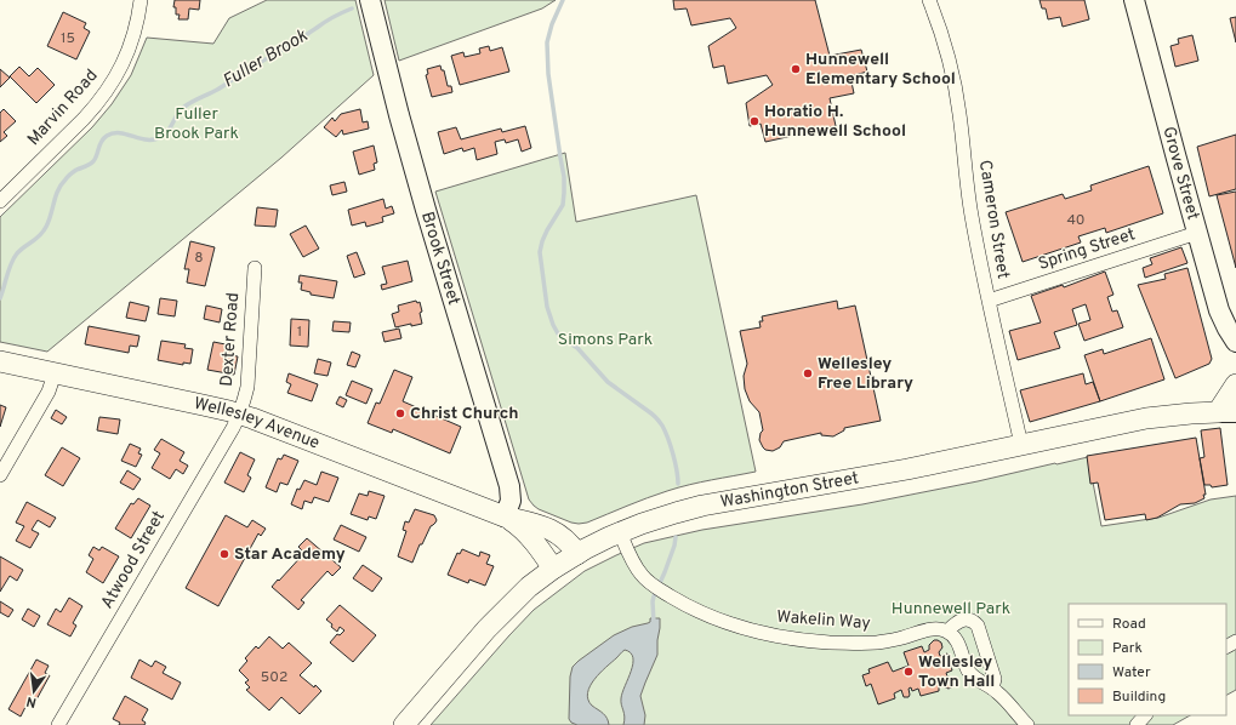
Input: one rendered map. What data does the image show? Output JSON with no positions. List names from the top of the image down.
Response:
{
  "streets": {
    "main road": ["Wellesley Avenue", "Washington Street"],
    "street": [
      "Marvin Road",
      "Grove Street",
      "Cameron Street",
      "Spring Street",
      "Brook Street",
      "Dexter Road",
      "Atwood Street",
      "Wakelin Way"
    ]
  },
  "crossings": [
    ["Grove Street", "Spring Street"],
    ["Cameron Street", "Spring Street"],
    ["Cameron Street", "Washington Street"],
    ["Brook Street", "Wellesley Avenue"],
    ["Dexter Road", "Wellesley Avenue"],
    ["Dexter Road", "Atwood Street"],
    ["Wellesley Avenue", "Washington Street"],
    ["Wellesley Avenue", "Atwood Street"],
    ["Washington Street", "Wakelin Way"]
  ],
  "water": ["Fuller Brook"],
  "parks": ["Fuller Brook Park", "Simons Park", "Hunnewell Park"],
  "places": [
    "Hunnewell Elementary School",
    "Horatio H. Hunnewell School",
    "Wellesley Free Library",
    "Christ Church",
    "Star Academy",
    "Wellesley Town Hall"
  ],
  "house_numbers": [
    "15",
    "40",
    "8",
    "1",
    "502"
  ],
  "legend": [
    "Road",
    "Park",
    "Water",
    "Building"
  ],
  "north": "bottom"
}
